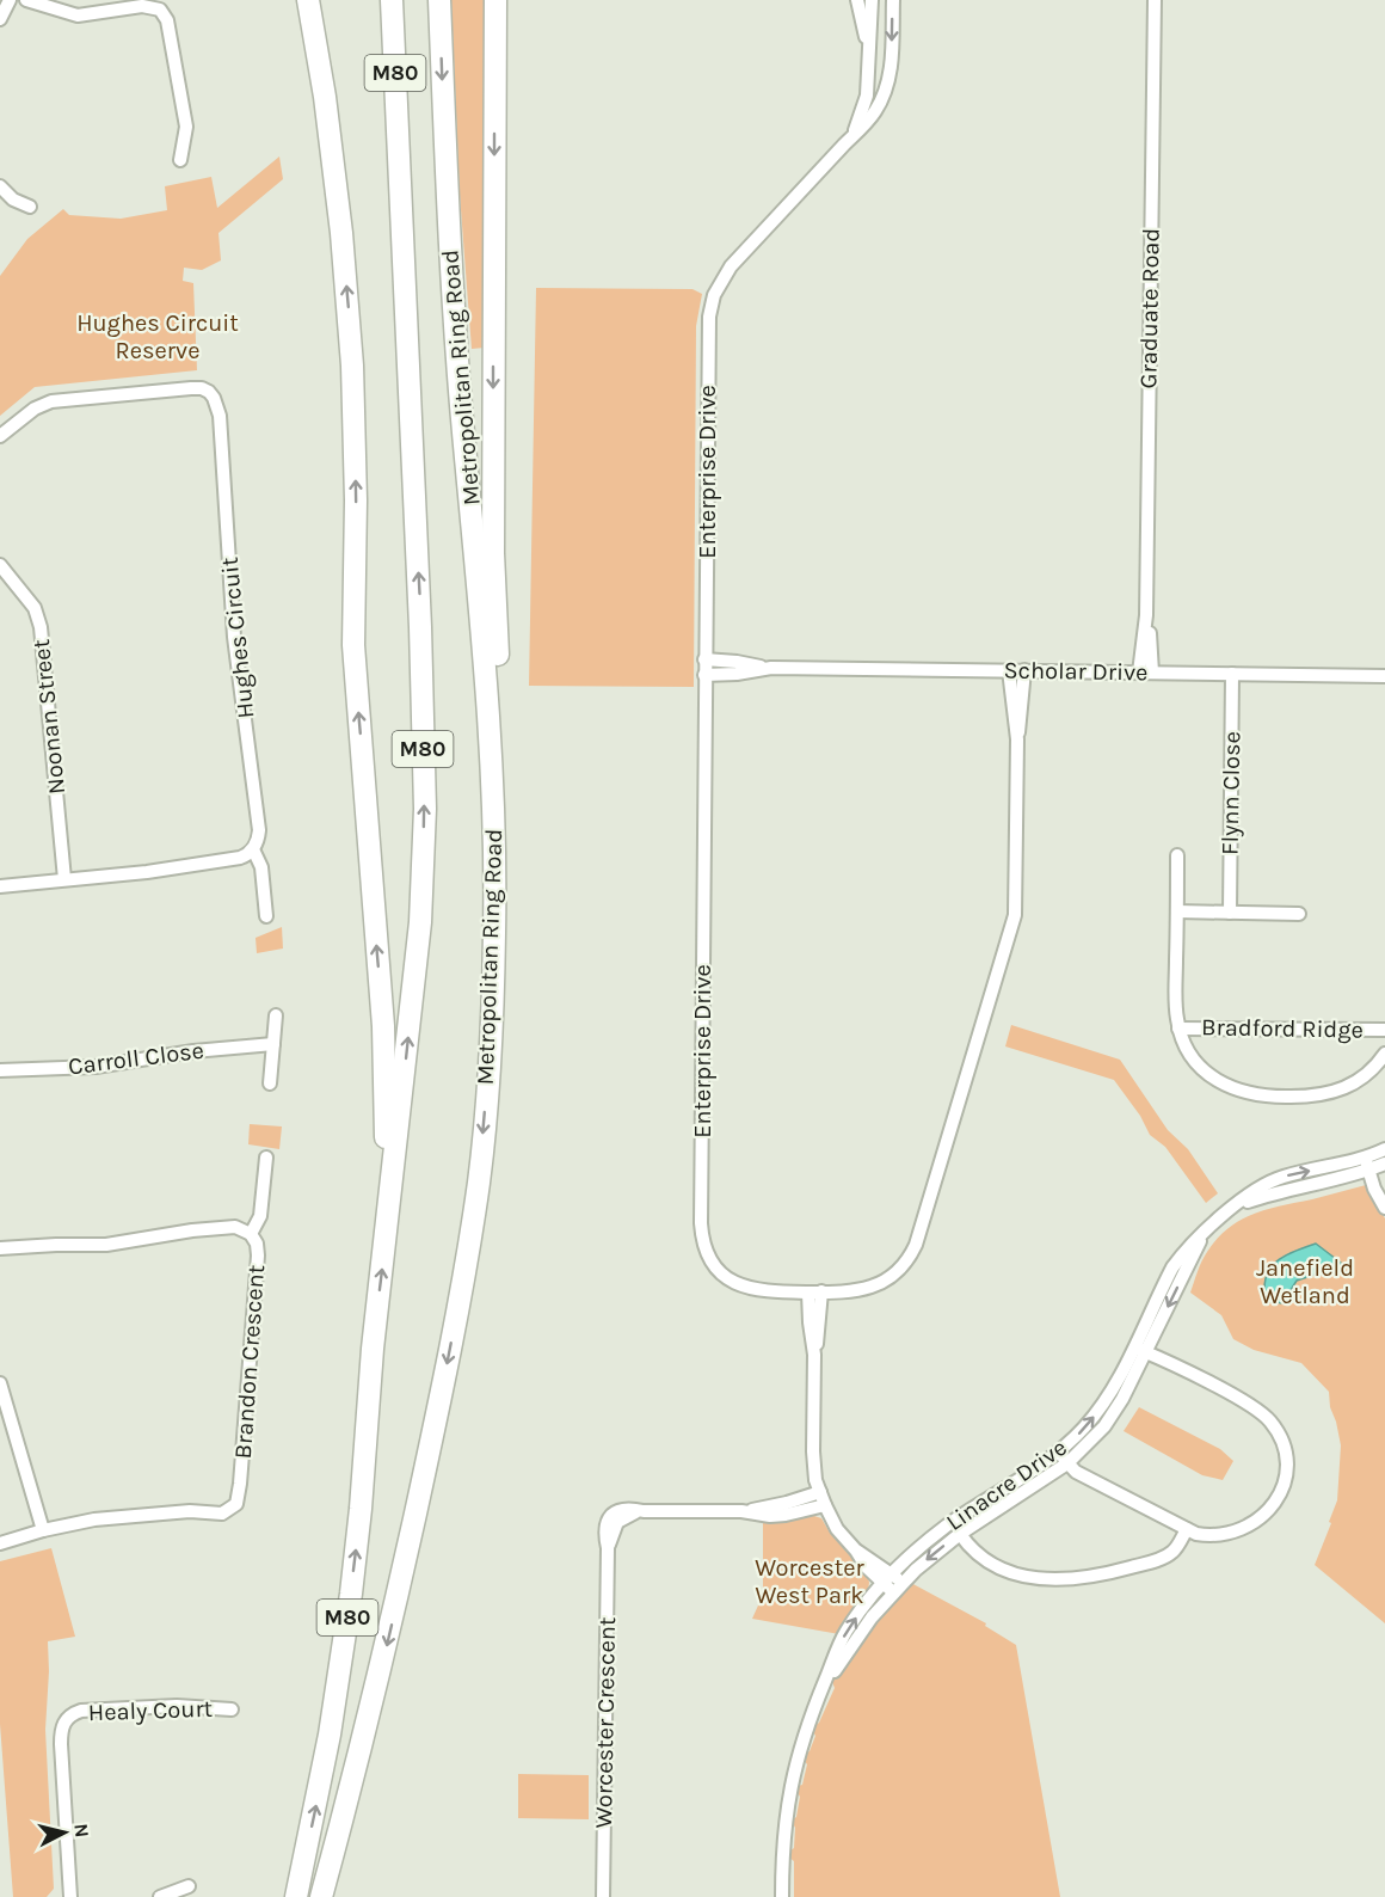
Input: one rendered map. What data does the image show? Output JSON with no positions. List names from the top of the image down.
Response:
{
  "streets": {
    "highway": ["M80", "Metropolitan Ring Road"],
    "street": [
      "Graduate Road",
      "Enterprise Drive",
      "Hughes Circuit",
      "Scholar Drive",
      "Noonan Street",
      "Flynn Close",
      "Bradford Ridge",
      "Carroll Close",
      "Brandon Crescent",
      "Linacre Drive",
      "Healy Court",
      "Worcester Crescent"
    ]
  },
  "crossings": [
    ["Graduate Road", "Scholar Drive"],
    ["Enterprise Drive", "Scholar Drive"],
    ["Scholar Drive", "Flynn Close"]
  ],
  "parks": ["Hughes Circuit Reserve", "Janefield Wetland", "Worcester West Park"],
  "north": "right"
}
